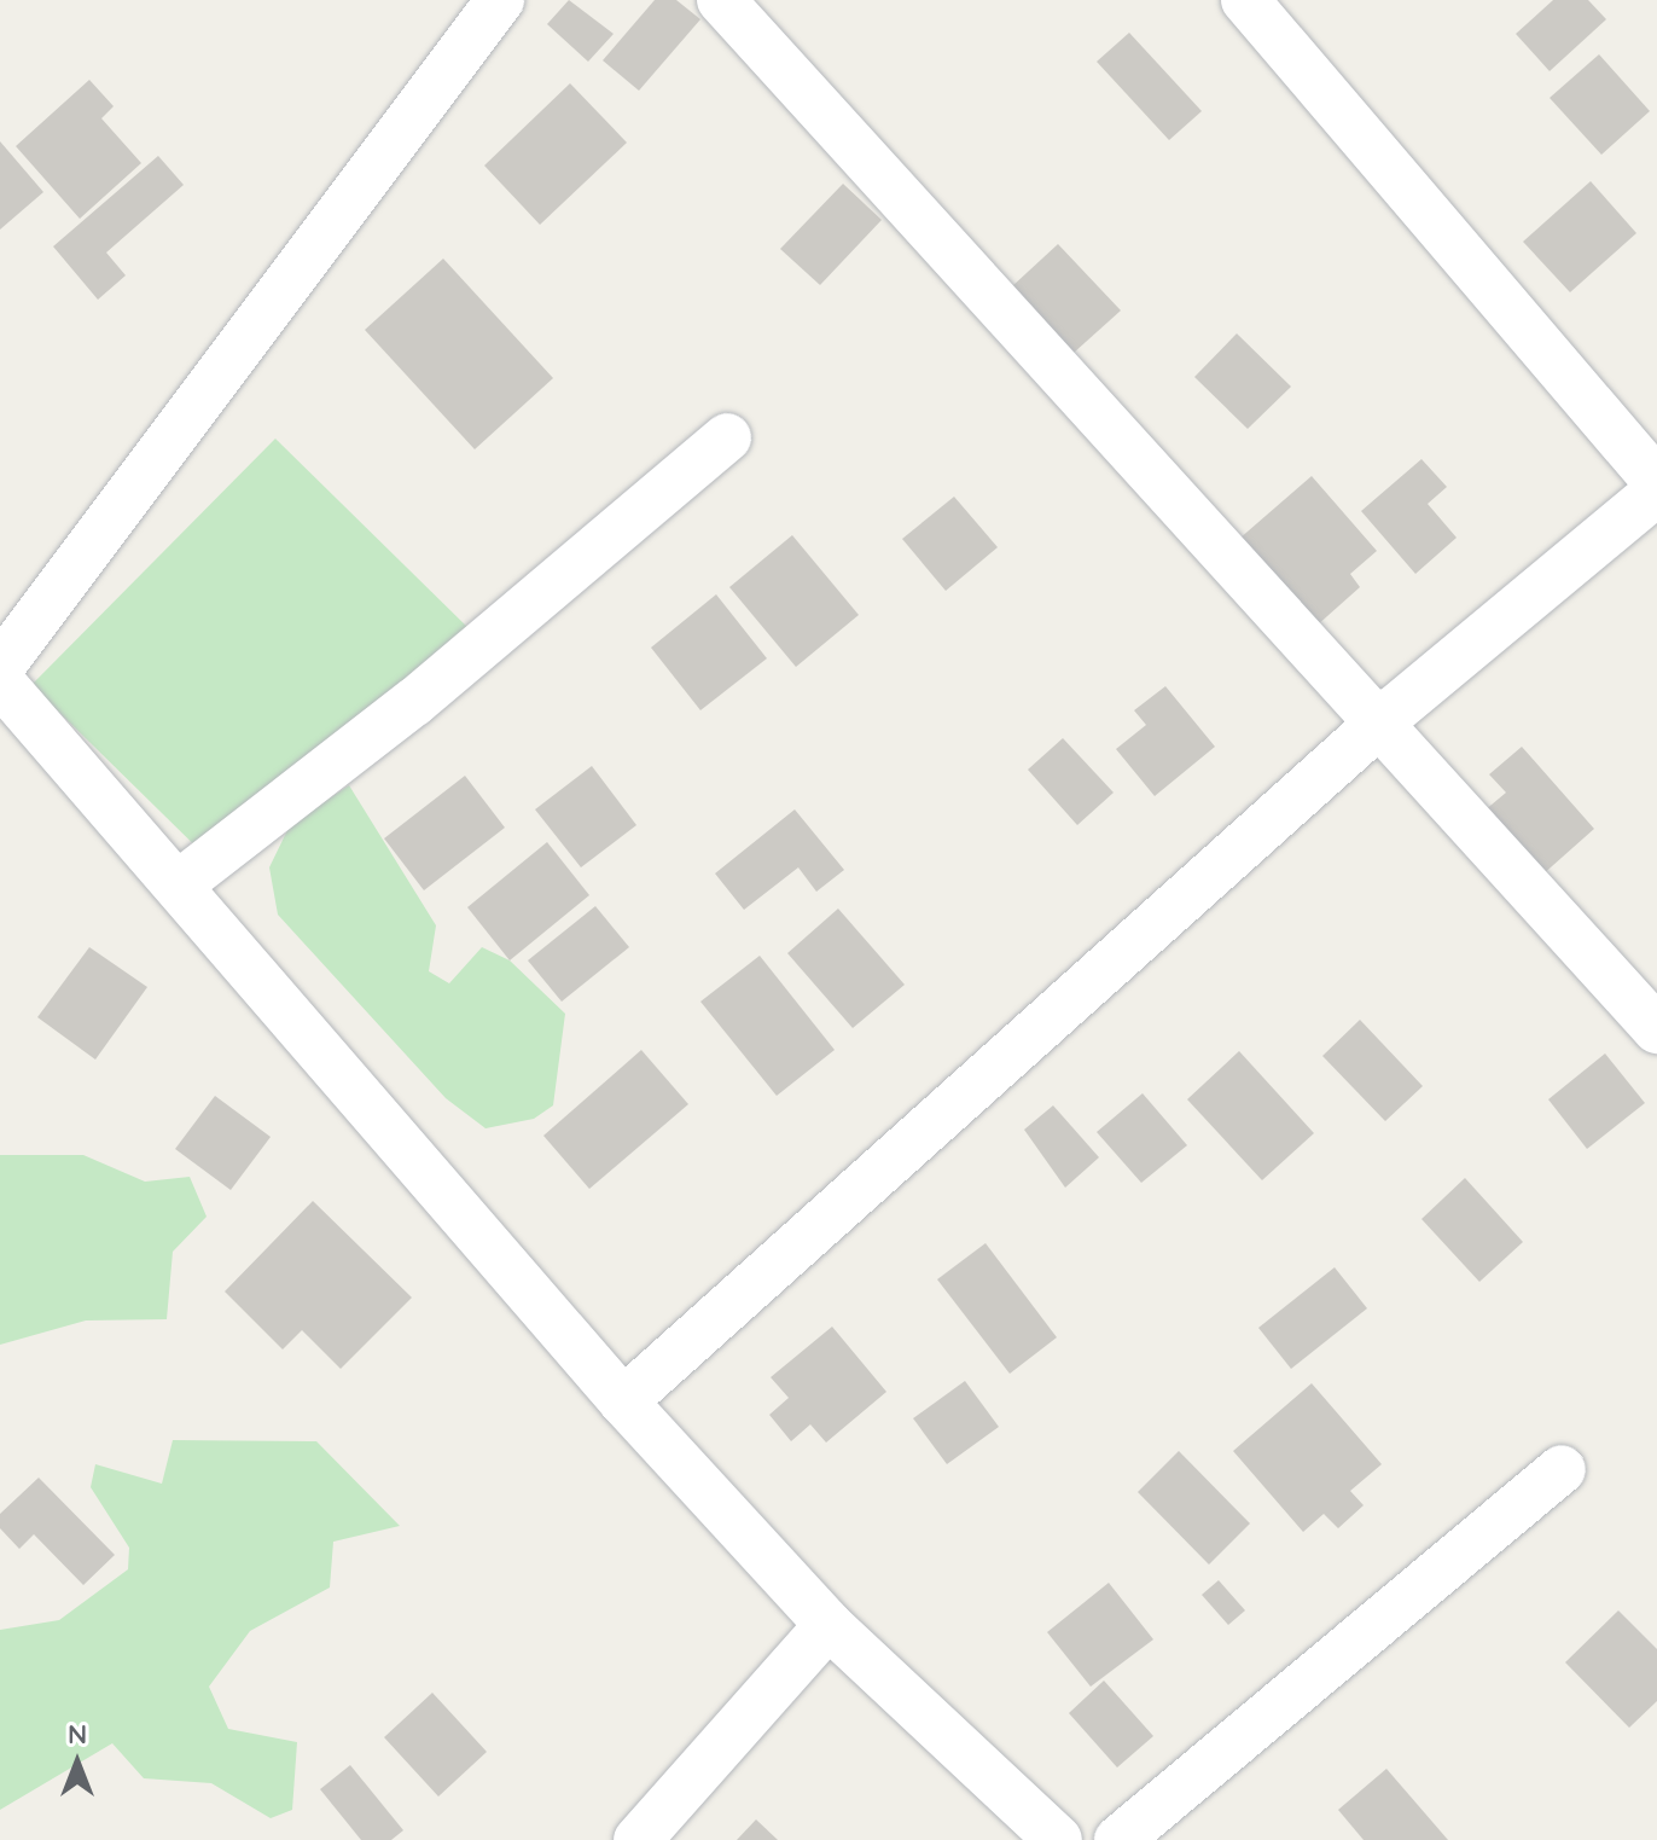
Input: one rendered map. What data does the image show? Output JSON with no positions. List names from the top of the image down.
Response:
{
  "north": "top"
}
